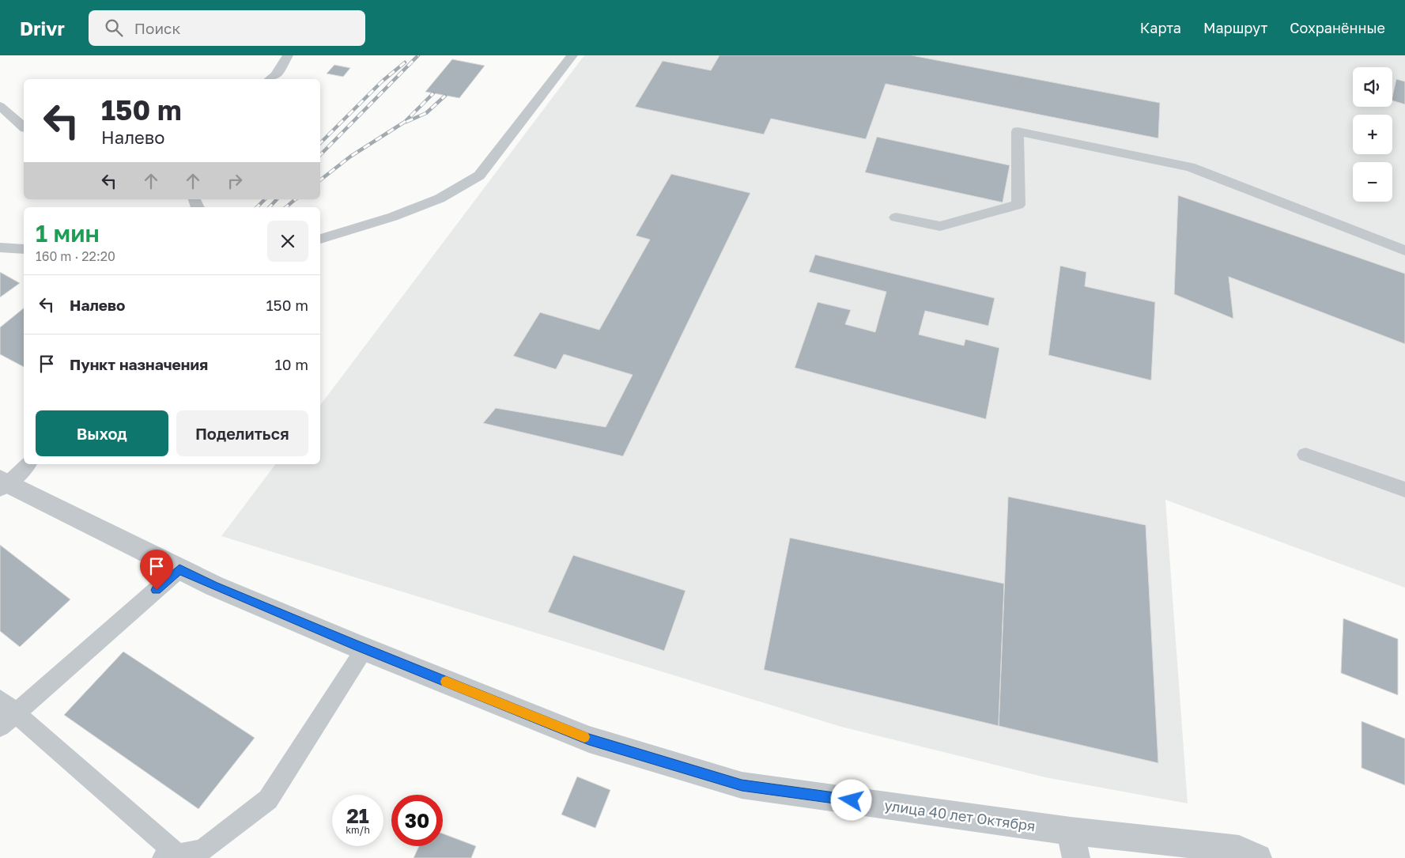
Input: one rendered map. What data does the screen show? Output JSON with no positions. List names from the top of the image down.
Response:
{
  "streets": {
    "street": ["улица 40 лет Октября"]
  },
  "page": {
    "header": "Drivr",
    "search": "Поиск",
    "nav": ["Карта", "Маршрут", "Сохранённые"],
    "map_buttons": ["+", "−"],
    "turn": ["150 m", "Налево"],
    "heading": ["1 мин", "160 m · 22:20"],
    "list": [
      {
        "name": "Налево",
        "value": "150 m"
      },
      {
        "name": "Пункт назначения",
        "value": "10 m"
      }
    ],
    "buttons": ["Выход", "Поделиться"],
    "speed": "21 km/h",
    "limit": "30"
  }
}
